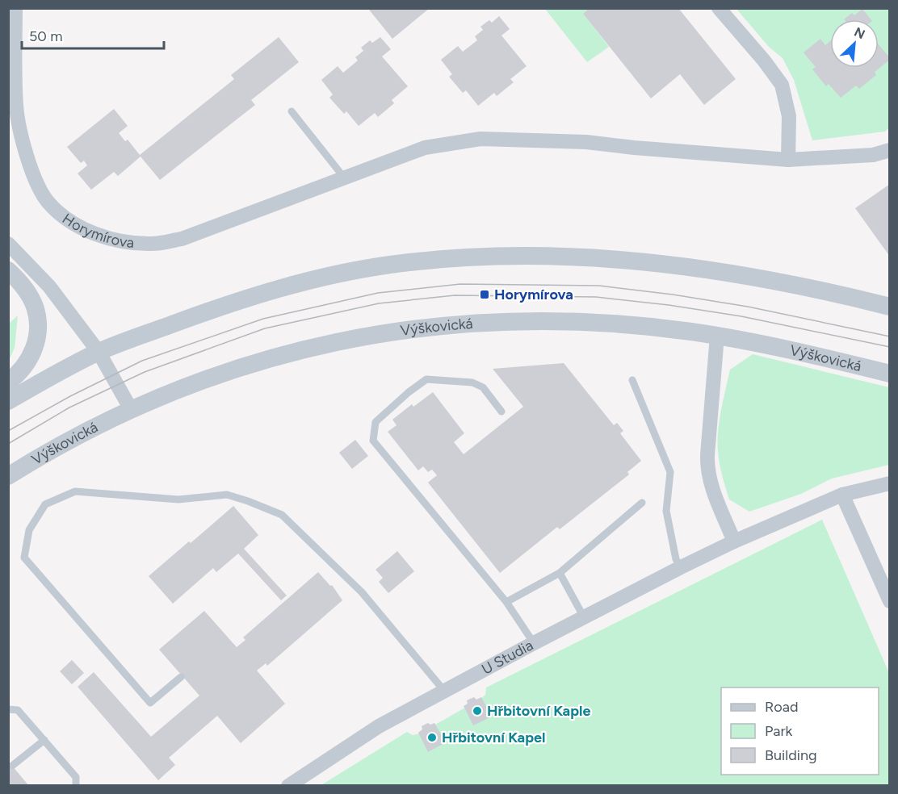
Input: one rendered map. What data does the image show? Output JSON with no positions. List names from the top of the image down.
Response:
{
  "streets": {
    "street": ["Horymírova", "Výškovická", "U Studia"]
  },
  "places": {
    "transit": ["Horymírova"],
    "other": ["Hřbitovní Kaple", "Hřbitovní Kapel"]
  },
  "legend": ["Road", "Park", "Building"],
  "scale_bar": "50 m",
  "north": "top right"
}
